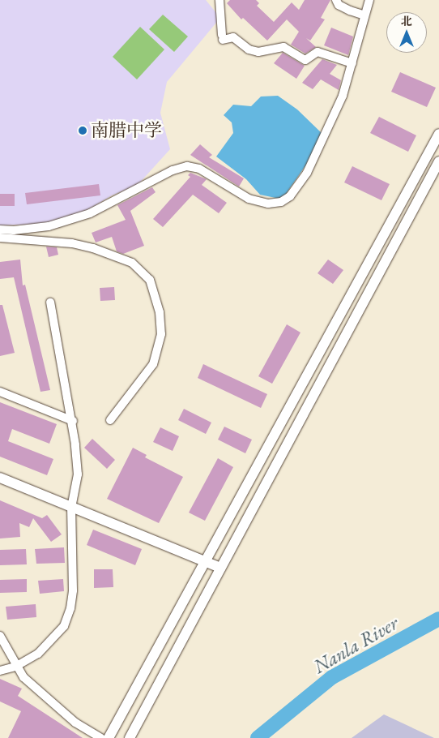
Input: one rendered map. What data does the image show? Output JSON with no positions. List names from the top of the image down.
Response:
{
  "water": ["Nanla River"],
  "places": ["南腊中学"],
  "north": "top"
}
